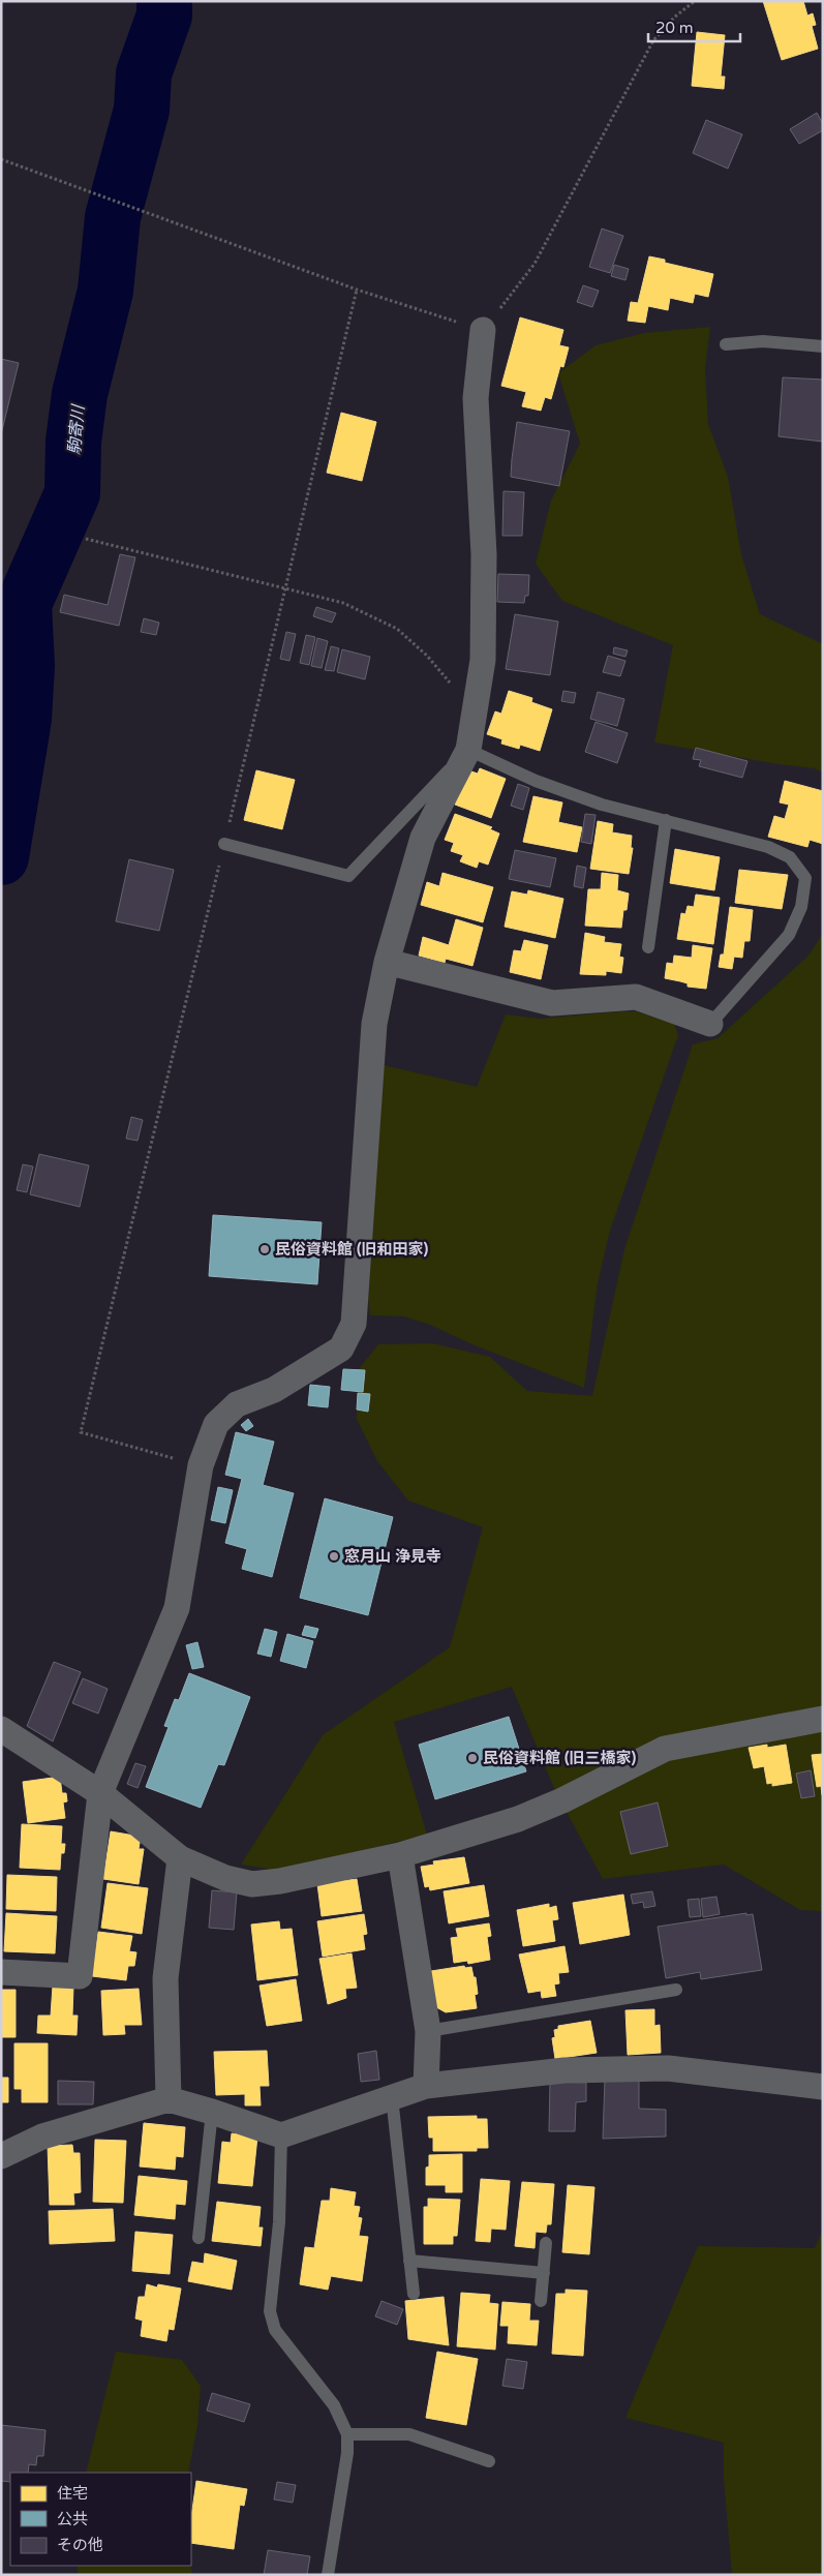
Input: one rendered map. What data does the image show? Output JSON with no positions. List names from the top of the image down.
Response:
{
  "water": ["駒寄川"],
  "places": ["民俗資料館 (旧和田家)", "窓月山 浄見寺", "民俗資料館 (旧三橋家)"],
  "legend": ["住宅", "公共", "その他"],
  "scale_bar": "20 m"
}
